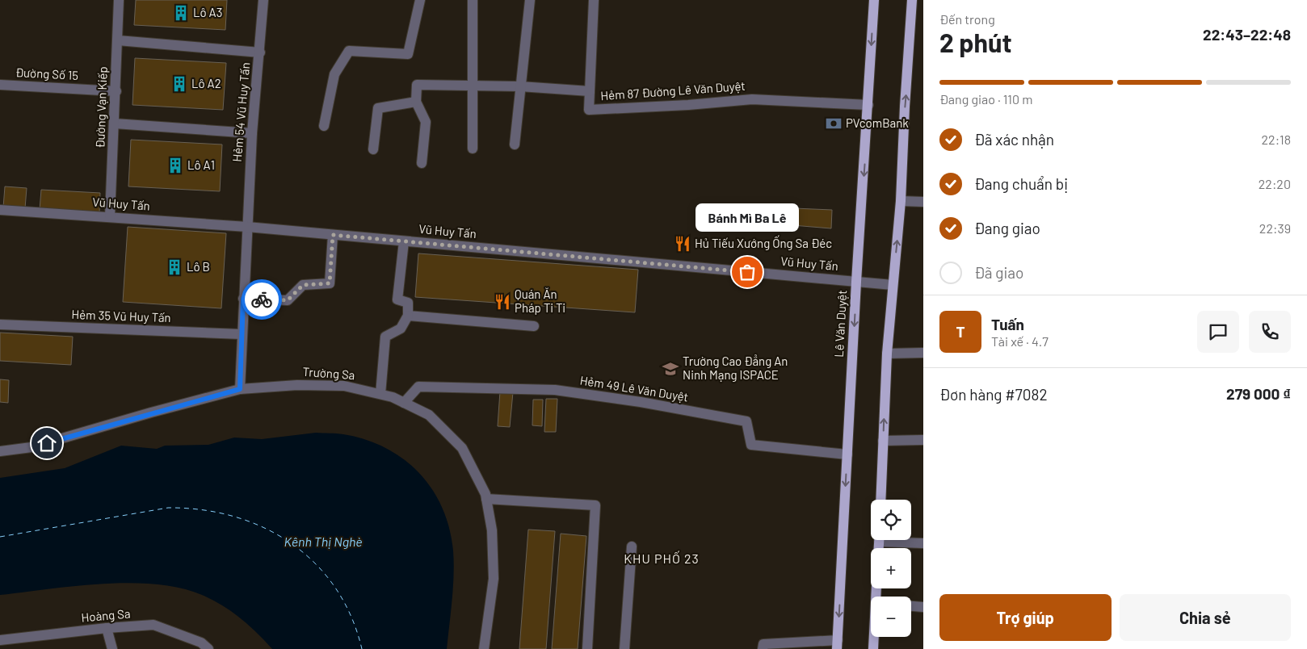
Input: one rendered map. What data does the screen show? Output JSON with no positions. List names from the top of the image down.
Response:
{
  "streets": {
    "main road": ["Lê Văn Duyệt"],
    "street": [
      "Đường Số 15",
      "Hẻm 87 Đường Lê Văn Duyệt",
      "Đường Vạn Kiếp",
      "Hẻm 54 Vũ Huy Tấn",
      "Vũ Huy Tấn",
      "Hẻm 35 Vũ Huy Tấn",
      "Trường Sa",
      "Hẻm 49 Lê Văn Duyệt",
      "Hoàng Sa"
    ]
  },
  "crossings": [
    ["Đường Số 15", "Đường Vạn Kiếp"],
    ["Hẻm 87 Đường Lê Văn Duyệt", "Lê Văn Duyệt"],
    ["Đường Vạn Kiếp", "Vũ Huy Tấn"],
    ["Hẻm 54 Vũ Huy Tấn", "Vũ Huy Tấn"],
    ["Hẻm 54 Vũ Huy Tấn", "Hẻm 35 Vũ Huy Tấn"],
    ["Hẻm 54 Vũ Huy Tấn", "Trường Sa"],
    ["Vũ Huy Tấn", "Lê Văn Duyệt"],
    ["Lê Văn Duyệt", "Hẻm 49 Lê Văn Duyệt"],
    ["Trường Sa", "Hẻm 49 Lê Văn Duyệt"]
  ],
  "districts": ["KHU PHỐ 23"],
  "water": ["Kênh Thị Nghè"],
  "places": {
    "building": [
      "Lô A3",
      "Lô A2",
      "Lô A1",
      "Lô B"
    ],
    "bank": ["PVcomBank"],
    "restaurant": ["Hủ Tiếu Xướng Ống Sa Đéc", "Quán Ăn Pháp Ti Ti"],
    "other": ["Bánh Mì Ba Lê"],
    "school or university": ["Trường Cao Đẳng An Ninh Mạng ISPACE"]
  },
  "page": {
    "heading": ["2 phút", "Đến trong", "22:43–22:48"],
    "panel": [
      "Tuấn",
      "Tài xế · 4.7",
      "Đơn hàng #7082",
      "279 000 ₫"
    ],
    "bar": "Đang giao · 110 m",
    "list": [
      ["Đã xác nhận", "22:18"],
      ["Đang chuẩn bị", "22:20"],
      ["Đang giao", "22:39"],
      "Đã giao"
    ],
    "bubble": "Bánh Mì Ba Lê",
    "round": "T",
    "map_buttons": ["+", "−"],
    "buttons": ["Trợ giúp", "Chia sẻ"]
  }
}
